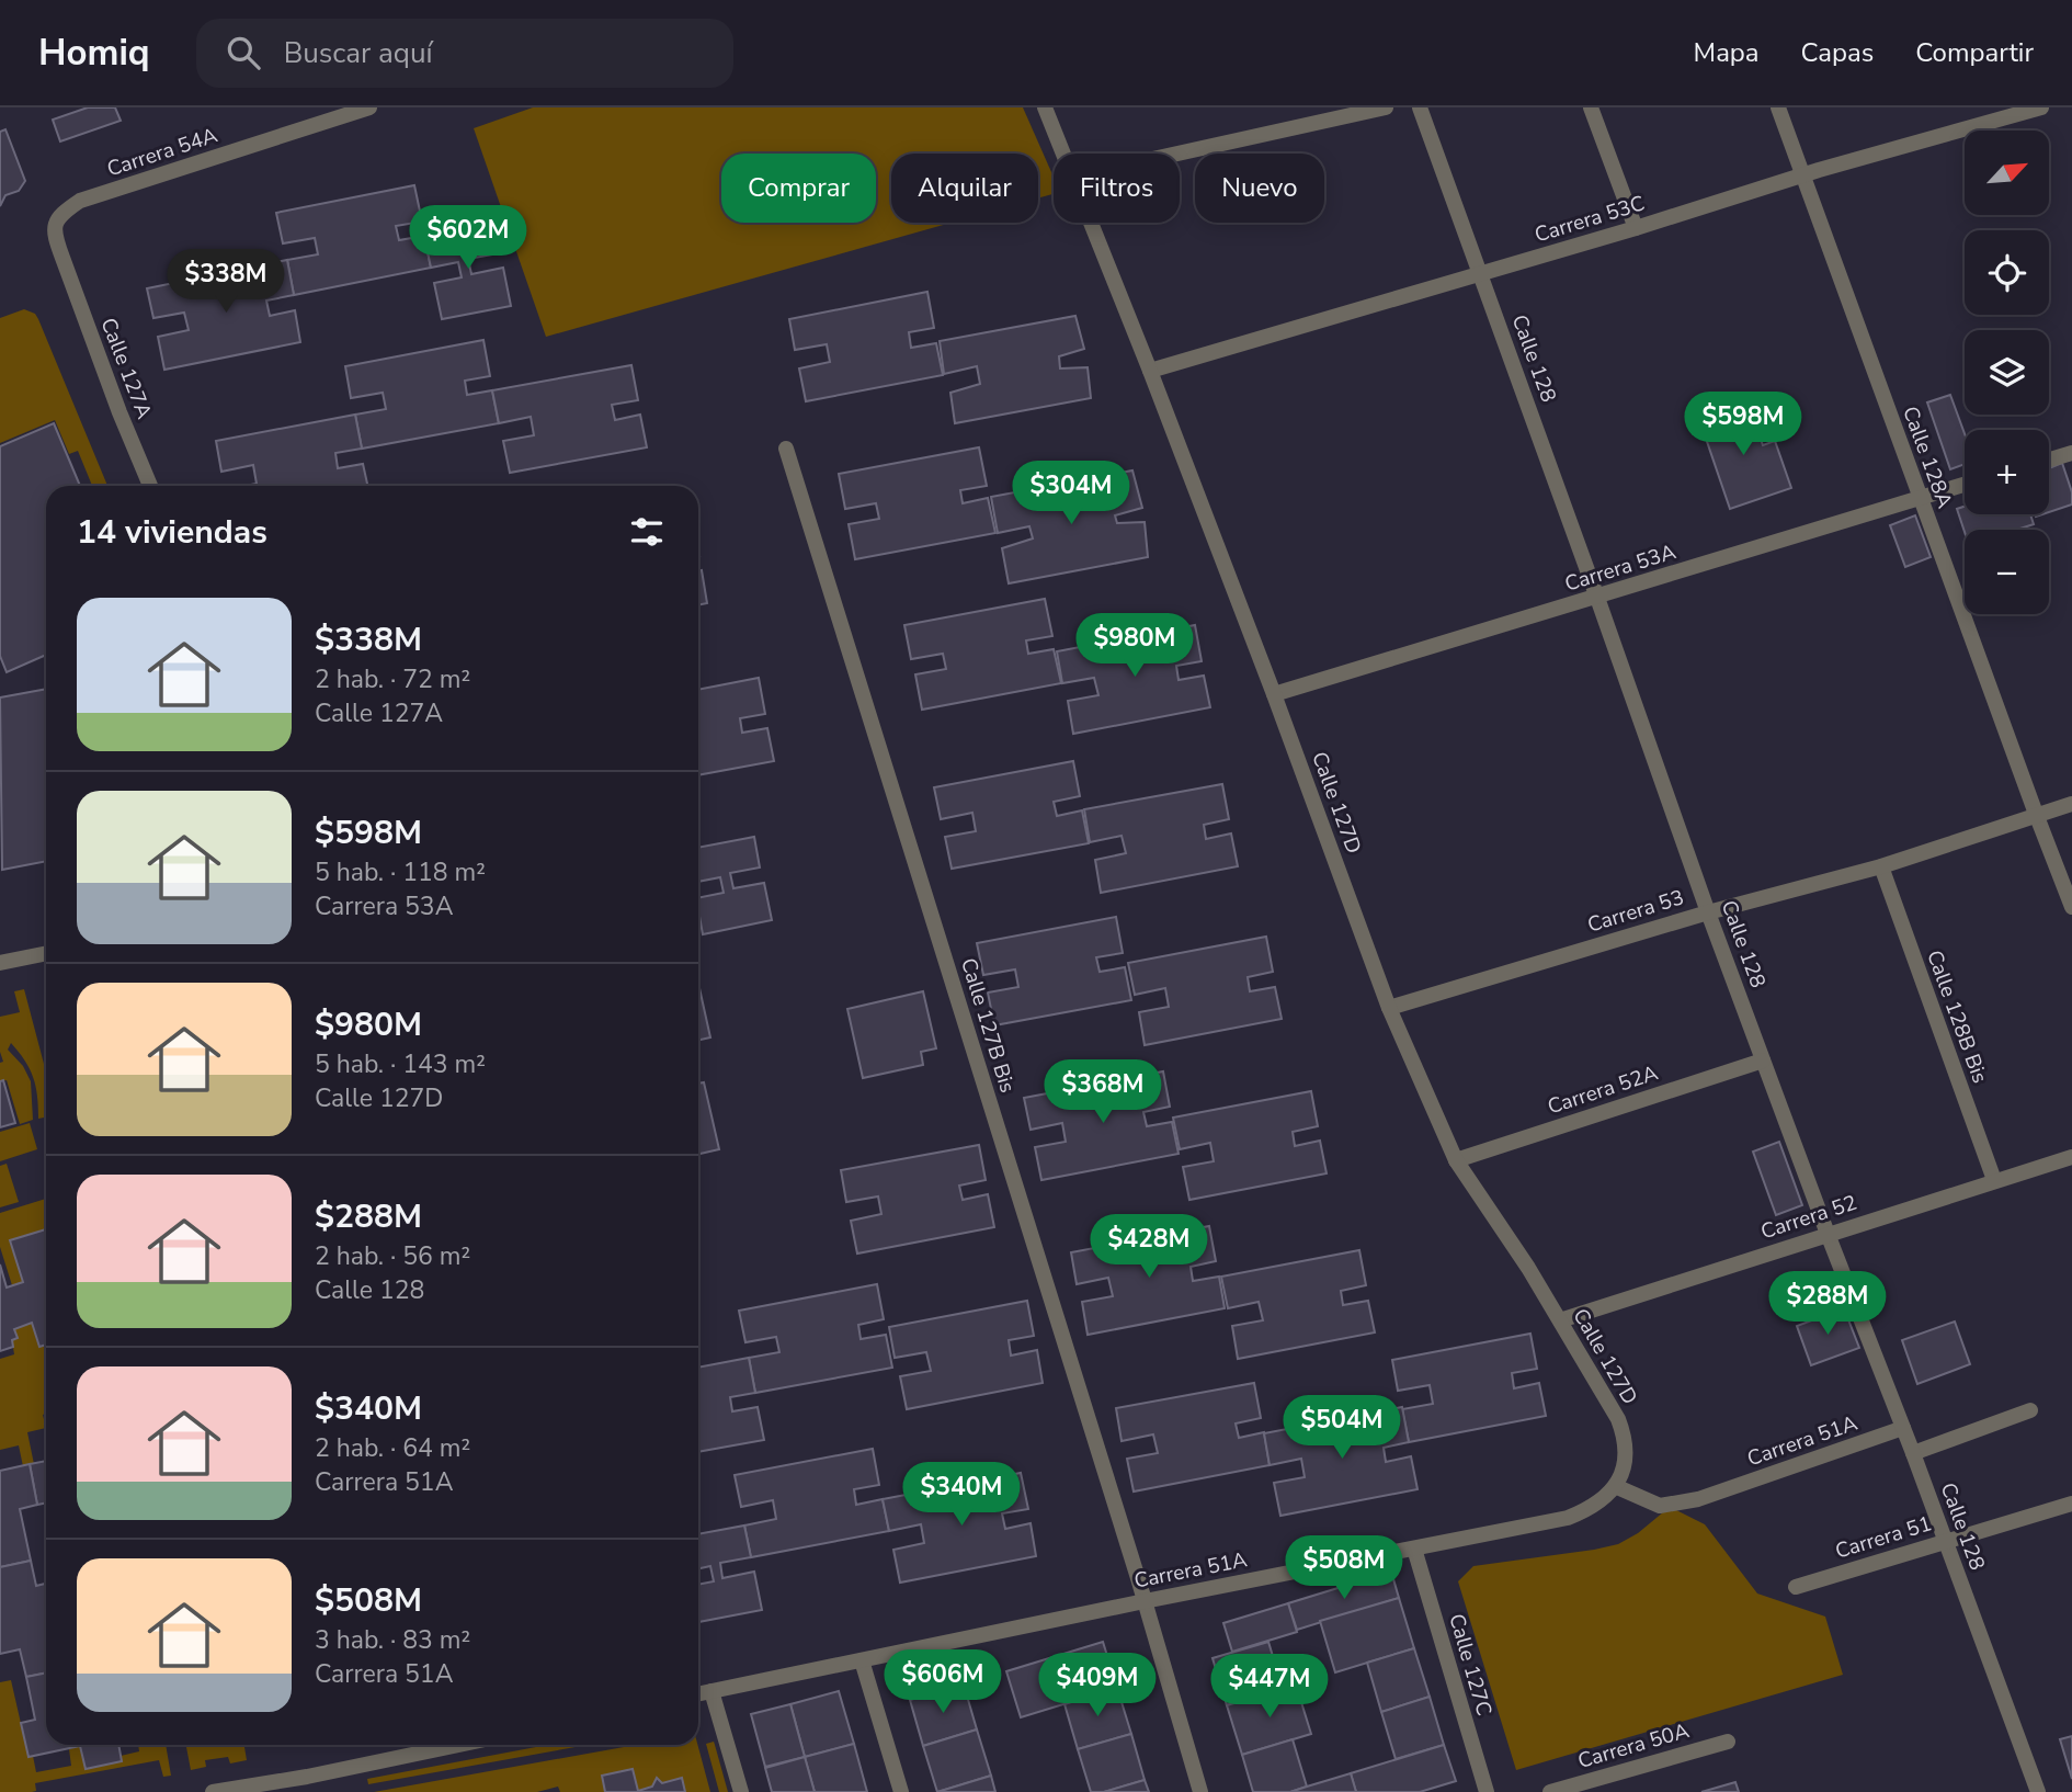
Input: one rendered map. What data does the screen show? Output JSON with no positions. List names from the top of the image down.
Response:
{
  "streets": {
    "street": [
      "Carrera 54A",
      "Carrera 53C",
      "Calle 128",
      "Calle 127A",
      "Calle 128A",
      "Carrera 53A",
      "Calle 127D",
      "Carrera 53",
      "Calle 128B Bis",
      "Calle 127B Bis",
      "Carrera 52A",
      "Carrera 52",
      "Carrera 51A",
      "Carrera 51",
      "Calle 127C",
      "Carrera 50A"
    ]
  },
  "crossings": [
    ["Carrera 54A", "Calle 127A"],
    ["Carrera 53C", "Calle 128"],
    ["Carrera 53C", "Calle 128A"],
    ["Carrera 53C", "Calle 127D"],
    ["Calle 128", "Carrera 53A"],
    ["Calle 128", "Carrera 53"],
    ["Calle 128", "Carrera 52A"],
    ["Calle 128", "Carrera 52"],
    ["Calle 128", "Carrera 51A"],
    ["Calle 128", "Carrera 51"],
    ["Calle 128A", "Carrera 53A"],
    ["Calle 128A", "Carrera 53"],
    ["Carrera 53A", "Calle 127D"],
    ["Calle 127D", "Carrera 53"],
    ["Calle 127D", "Carrera 52A"],
    ["Calle 127D", "Carrera 52"],
    ["Calle 127D", "Carrera 51A"],
    ["Carrera 53", "Calle 128B Bis"],
    ["Calle 128B Bis", "Carrera 52"],
    ["Calle 127B Bis", "Carrera 51A"],
    ["Carrera 51A", "Calle 127C"]
  ],
  "north": "top right",
  "page": {
    "header": "Homiq",
    "search": "Buscar aquí",
    "nav": ["Mapa", "Capas", "Compartir"],
    "map_buttons": ["+", "−"],
    "chip": [
      "Comprar",
      "Alquilar",
      "Filtros",
      "Nuevo"
    ],
    "price": [
      "$602M",
      "$338M",
      "$598M",
      "$304M",
      "$980M",
      "$368M",
      "$428M",
      "$288M",
      "$504M",
      "$340M",
      "$508M",
      "$606M",
      "$409M",
      "$447M"
    ],
    "heading": "14 viviendas",
    "list": [
      {
        "name": "$338M",
        "note": "2 hab. · 72 m² · Calle 127A"
      },
      {
        "name": "$598M",
        "note": "5 hab. · 118 m² · Carrera 53A"
      },
      {
        "name": "$980M",
        "note": "5 hab. · 143 m² · Calle 127D"
      },
      {
        "name": "$288M",
        "note": "2 hab. · 56 m² · Calle 128"
      },
      {
        "name": "$340M",
        "note": "2 hab. · 64 m² · Carrera 51A"
      },
      {
        "name": "$508M",
        "note": "3 hab. · 83 m² · Carrera 51A"
      }
    ]
  }
}
